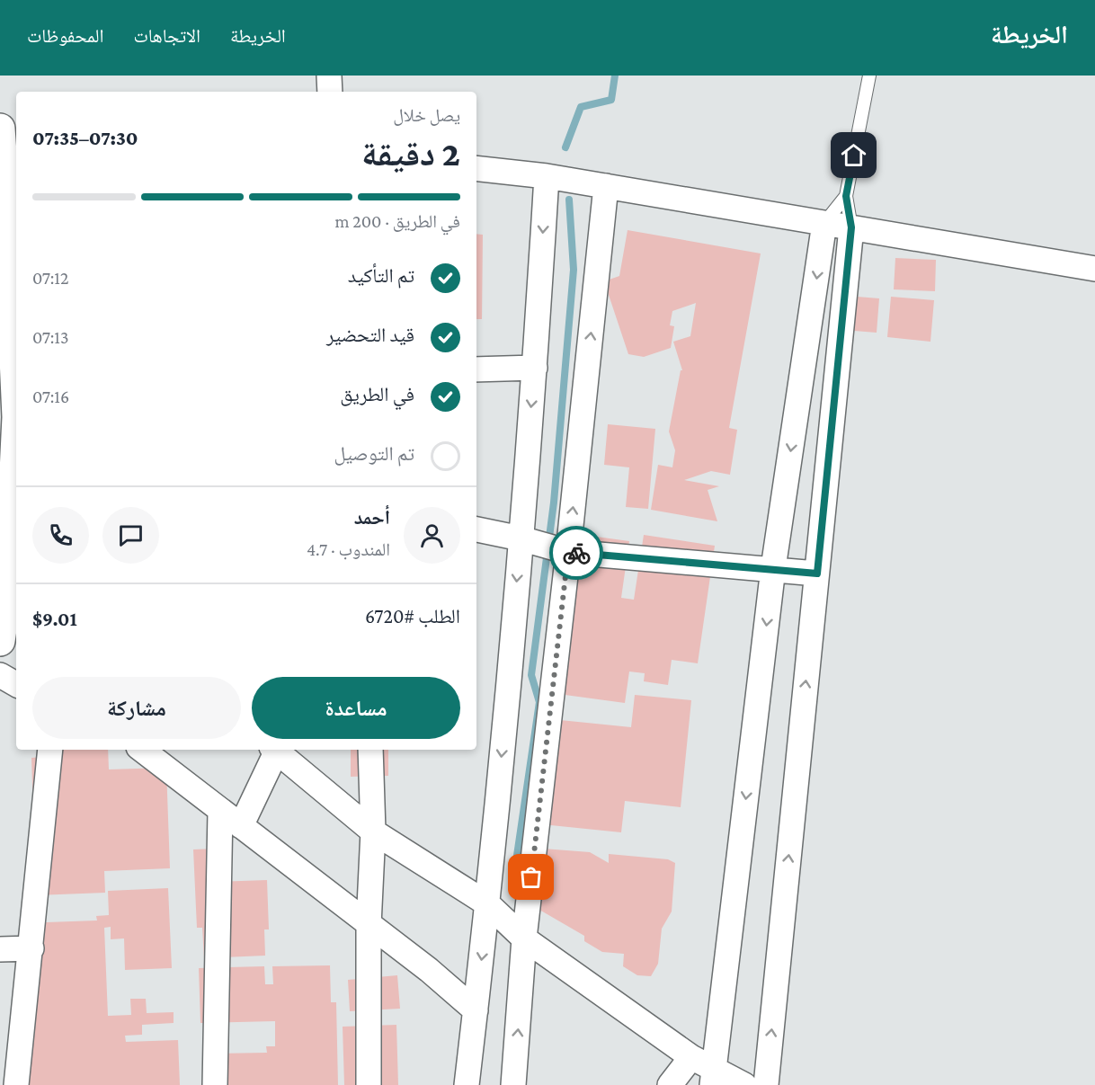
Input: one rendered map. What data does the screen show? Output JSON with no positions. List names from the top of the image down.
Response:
{
  "page": {
    "header": "الخريطة",
    "nav": ["الخريطة", "الاتجاهات", "المحفوظات"],
    "heading": ["2 دقيقة", "يصل خلال", "07:30–07:35"],
    "panel": [
      "أحمد",
      "المندوب · 4.7",
      "الطلب #6720",
      "$9.01"
    ],
    "bar": "في الطريق · 200 m",
    "list": [
      ["تم التأكيد", "07:12"],
      ["قيد التحضير", "07:13"],
      ["في الطريق", "07:16"],
      "تم التوصيل"
    ],
    "buttons": ["مساعدة", "مشاركة"]
  }
}
